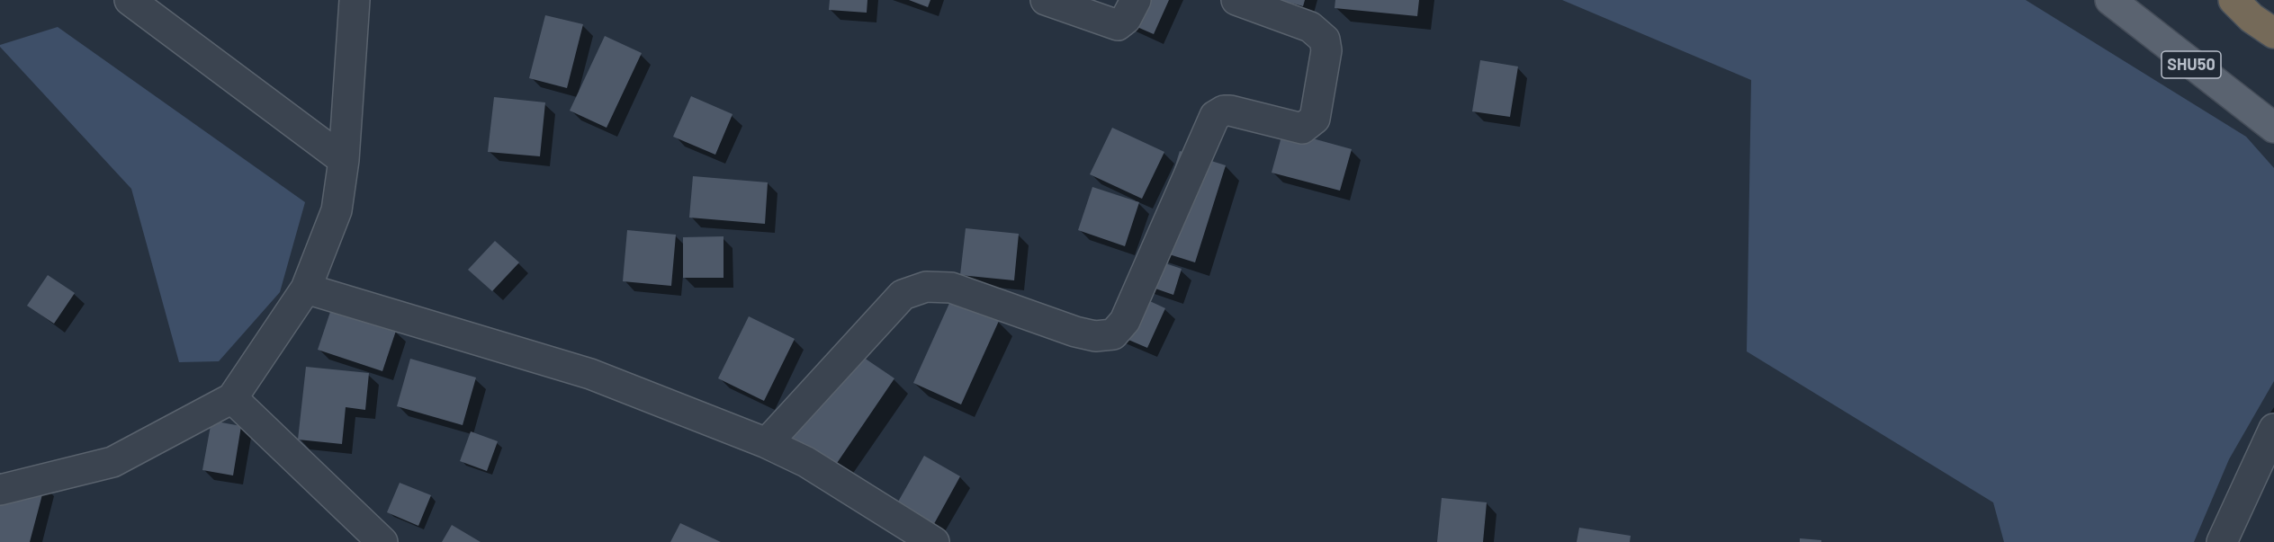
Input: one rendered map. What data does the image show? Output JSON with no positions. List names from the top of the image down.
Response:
{
  "streets": {
    "main road": ["SHU50"]
  }
}
